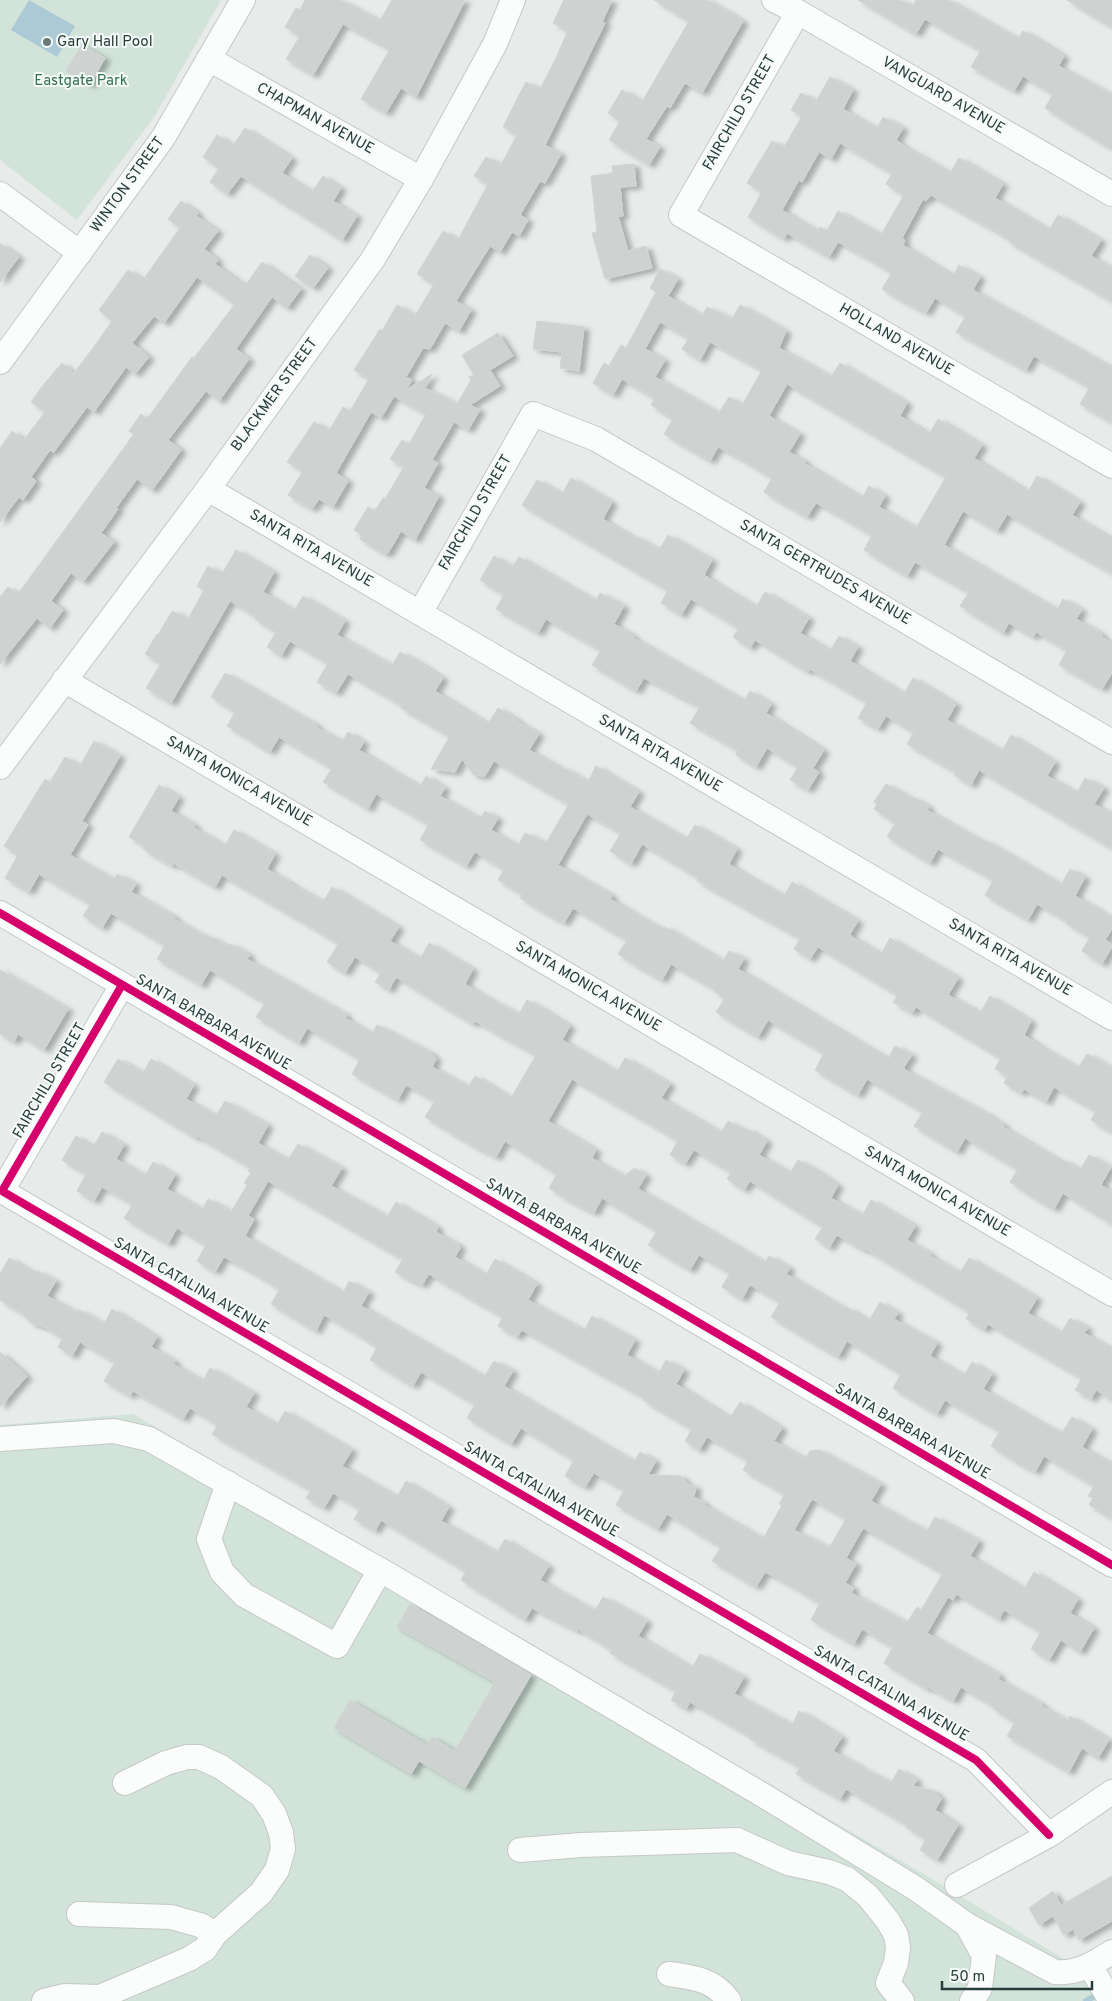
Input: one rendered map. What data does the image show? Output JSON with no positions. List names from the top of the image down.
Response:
{
  "streets": {
    "street": [
      "VANGUARD AVENUE",
      "FAIRCHILD STREET",
      "CHAPMAN AVENUE",
      "WINTON STREET",
      "HOLLAND AVENUE",
      "BLACKMER STREET",
      "SANTA RITA AVENUE",
      "SANTA GERTRUDES AVENUE",
      "SANTA MONICA AVENUE",
      "SANTA BARBARA AVENUE",
      "SANTA CATALINA AVENUE"
    ]
  },
  "crossings": [
    ["VANGUARD AVENUE", "FAIRCHILD STREET"],
    ["FAIRCHILD STREET", "HOLLAND AVENUE"],
    ["FAIRCHILD STREET", "SANTA RITA AVENUE"],
    ["FAIRCHILD STREET", "SANTA GERTRUDES AVENUE"],
    ["FAIRCHILD STREET", "SANTA BARBARA AVENUE"],
    ["FAIRCHILD STREET", "SANTA CATALINA AVENUE"],
    ["CHAPMAN AVENUE", "WINTON STREET"],
    ["CHAPMAN AVENUE", "BLACKMER STREET"],
    ["BLACKMER STREET", "SANTA RITA AVENUE"],
    ["BLACKMER STREET", "SANTA MONICA AVENUE"]
  ],
  "parks": ["Eastgate Park"],
  "places": ["Gary Hall Pool"],
  "scale_bar": "50 m"
}
